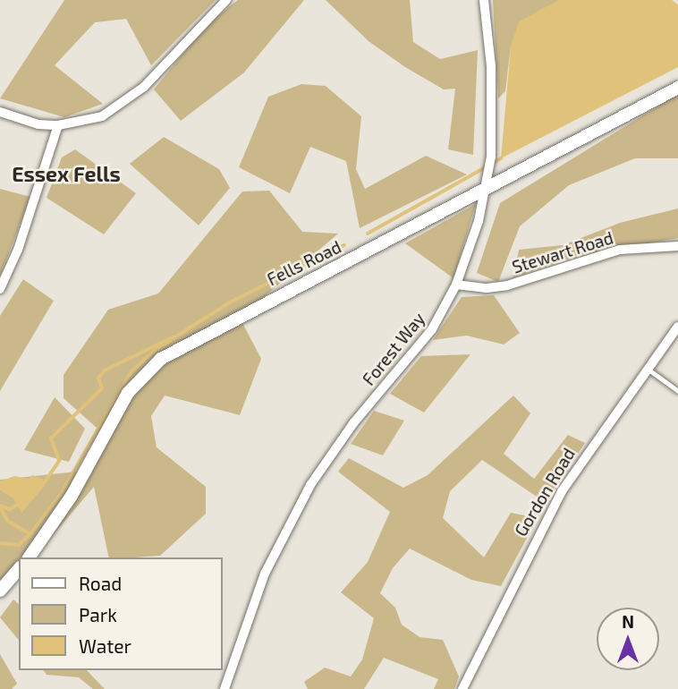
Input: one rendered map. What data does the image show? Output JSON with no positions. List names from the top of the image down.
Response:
{
  "streets": {
    "street": [
      "Stewart Road",
      "Fells Road",
      "Forest Way",
      "Gordon Road"
    ]
  },
  "crossings": [
    ["Stewart Road", "Forest Way"],
    ["Fells Road", "Forest Way"]
  ],
  "districts": ["Essex Fells"],
  "legend": ["Road", "Park", "Water"],
  "north": "top"
}
